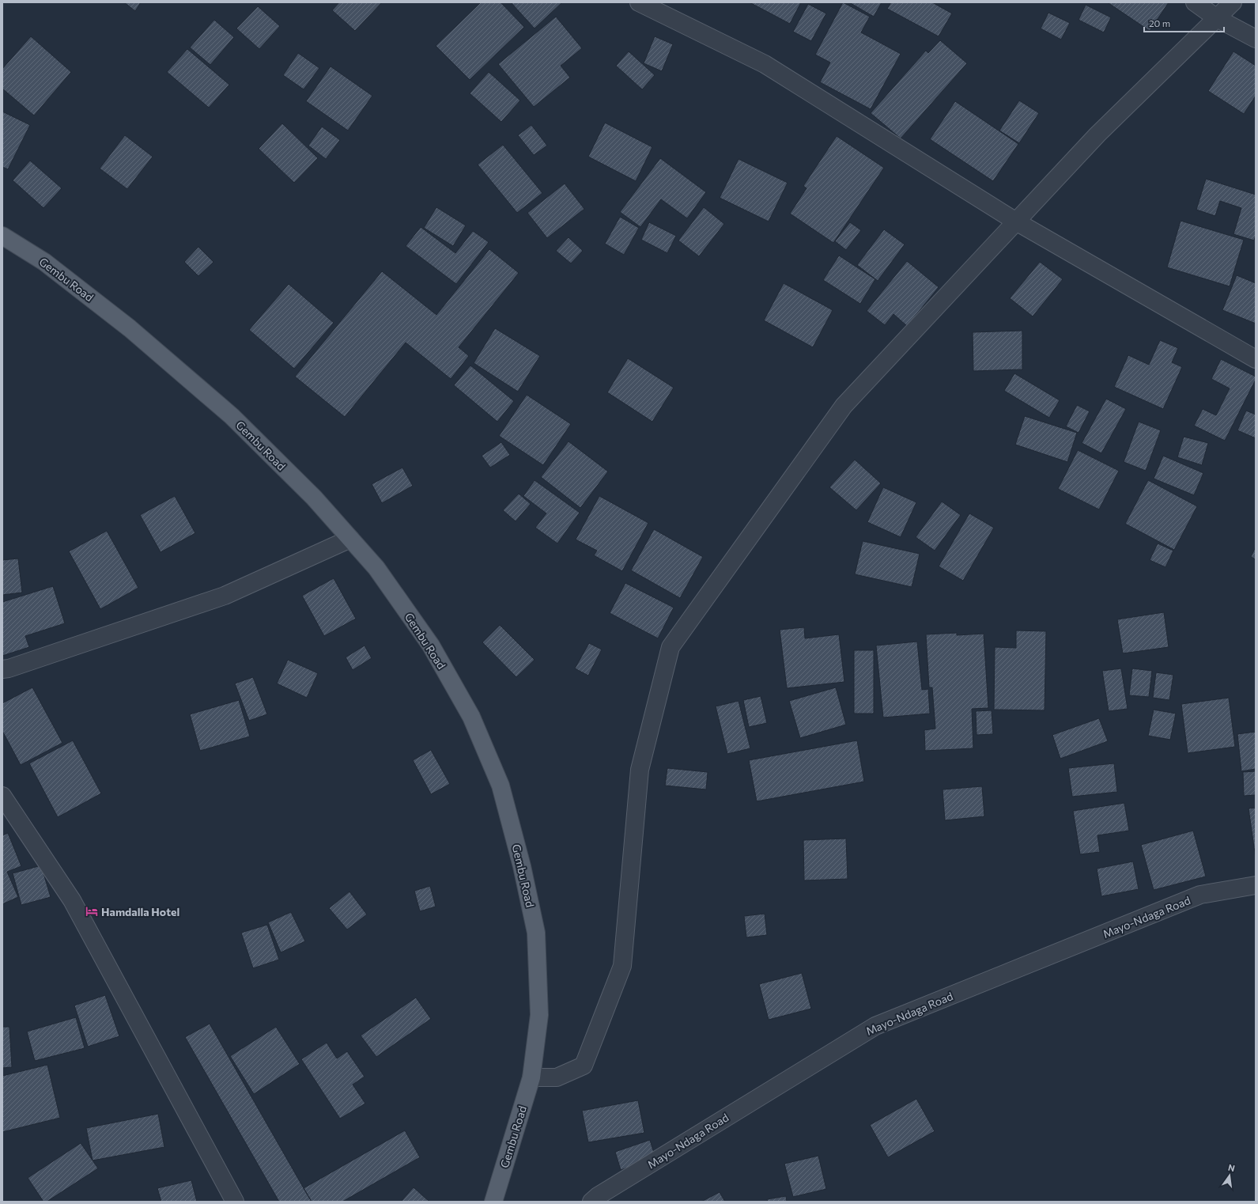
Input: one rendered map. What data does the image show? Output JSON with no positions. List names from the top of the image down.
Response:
{
  "streets": {
    "main road": ["Gembu Road"],
    "street": ["Mayo-Ndaga Road"]
  },
  "places": {
    "hotel": ["Hamdalla Hotel"]
  },
  "scale_bar": "20 m",
  "north": "top"
}
